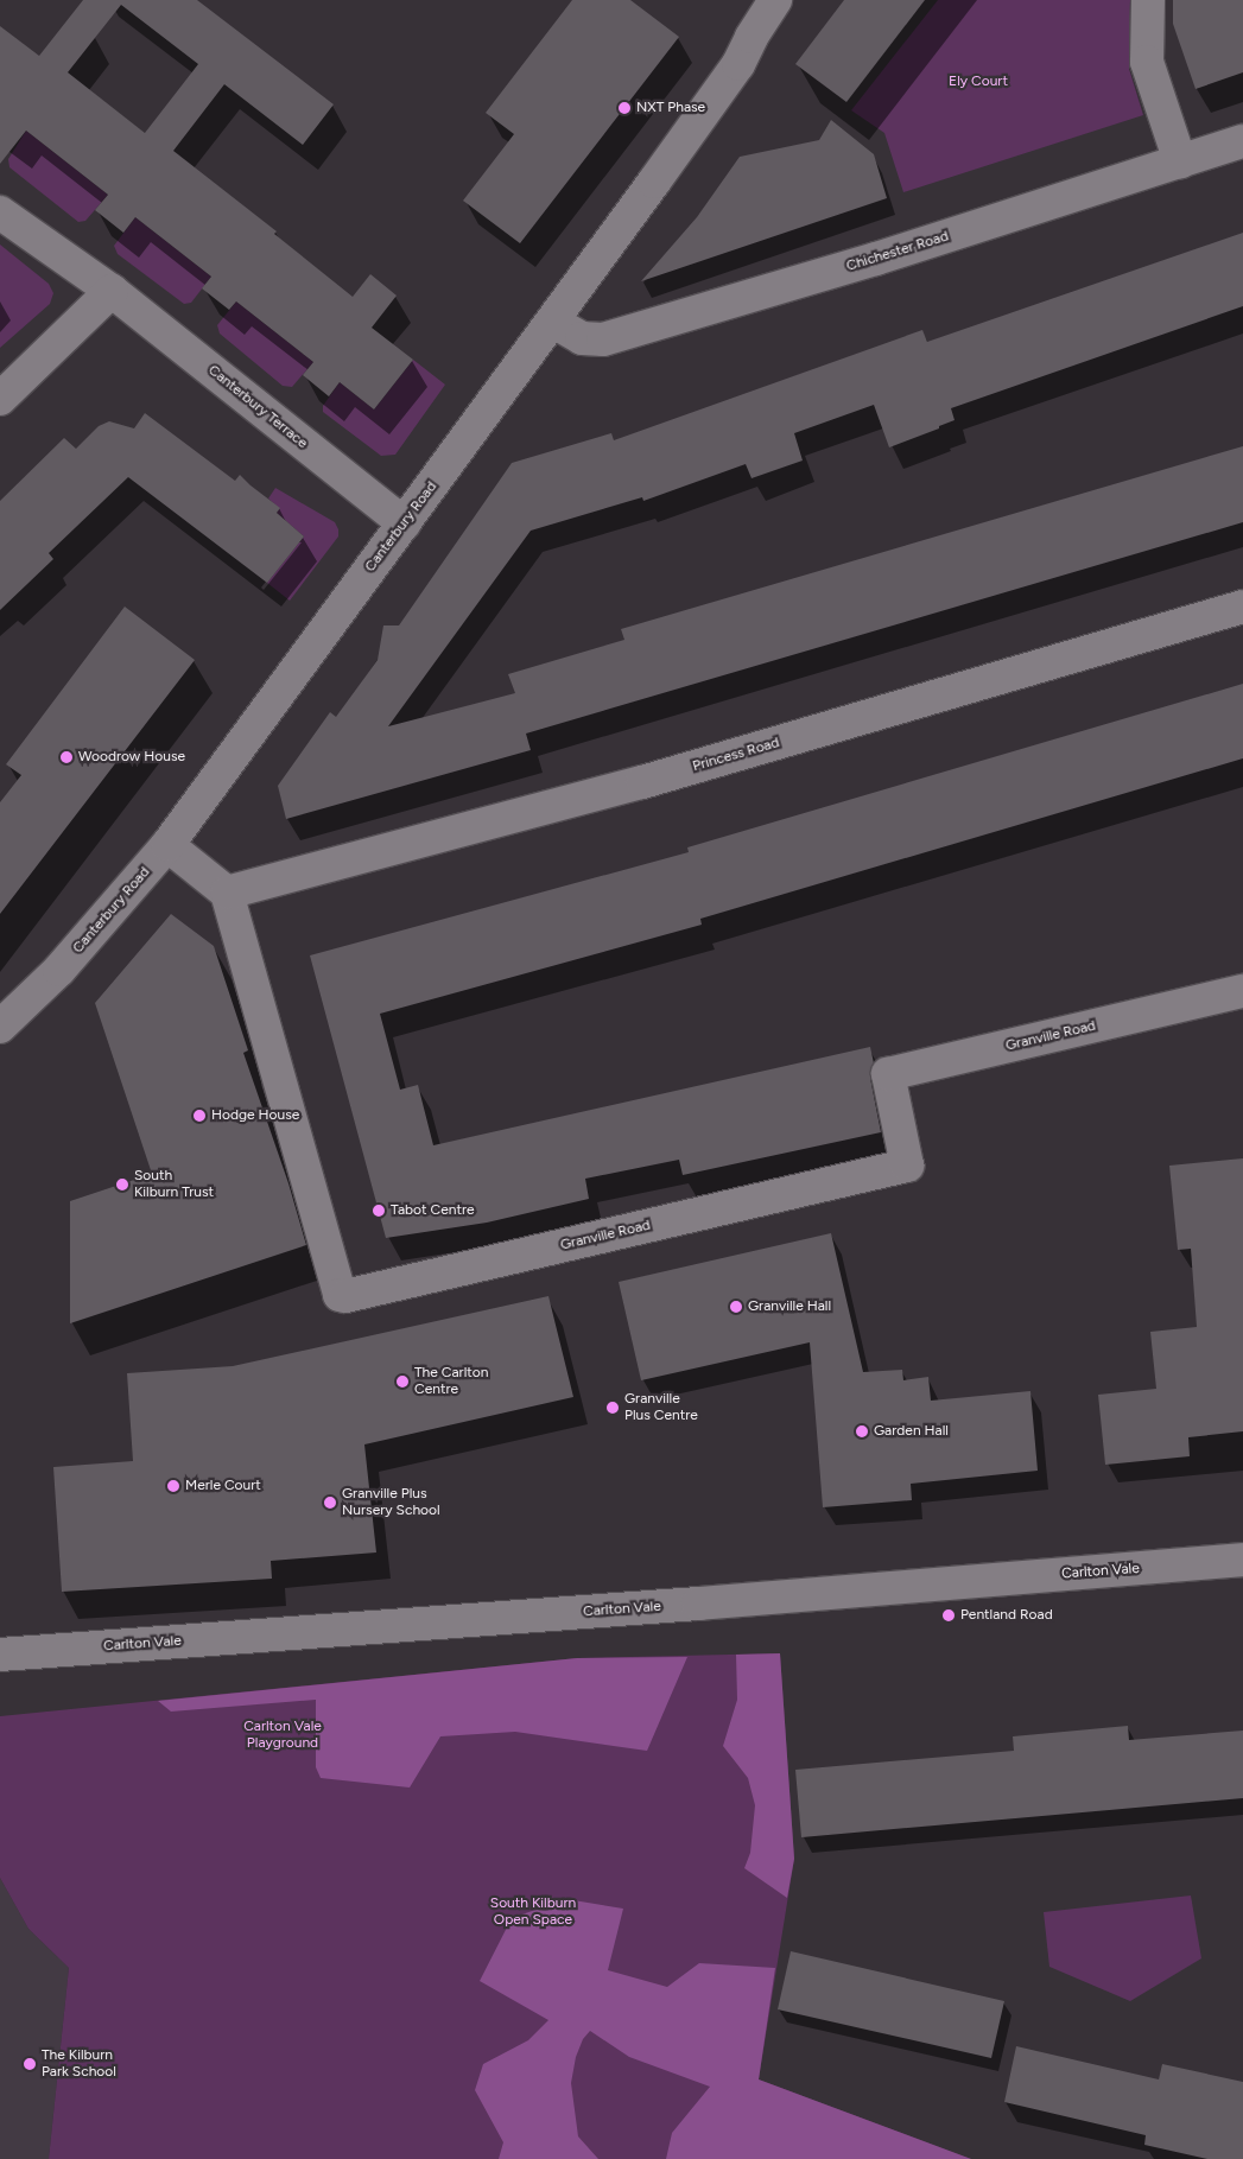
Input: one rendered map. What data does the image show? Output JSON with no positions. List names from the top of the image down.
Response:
{
  "streets": {
    "street": [
      "Chichester Road",
      "Canterbury Terrace",
      "Canterbury Road",
      "Princess Road",
      "Granville Road",
      "Carlton Vale"
    ]
  },
  "crossings": [
    ["Chichester Road", "Canterbury Road"],
    ["Canterbury Terrace", "Canterbury Road"],
    ["Princess Road", "Granville Road"]
  ],
  "parks": ["Ely Court", "Carlton Vale Playground", "South Kilburn Open Space"],
  "places": [
    "NXT Phase",
    "Woodrow House",
    "Hodge House",
    "South Kilburn Trust",
    "Tabot Centre",
    "Granville Hall",
    "The Carlton Centre",
    "Granville Plus Centre",
    "Garden Hall",
    "Merle Court",
    "Granville Plus Nursery School",
    "Pentland Road",
    "The Kilburn Park School"
  ]
}
